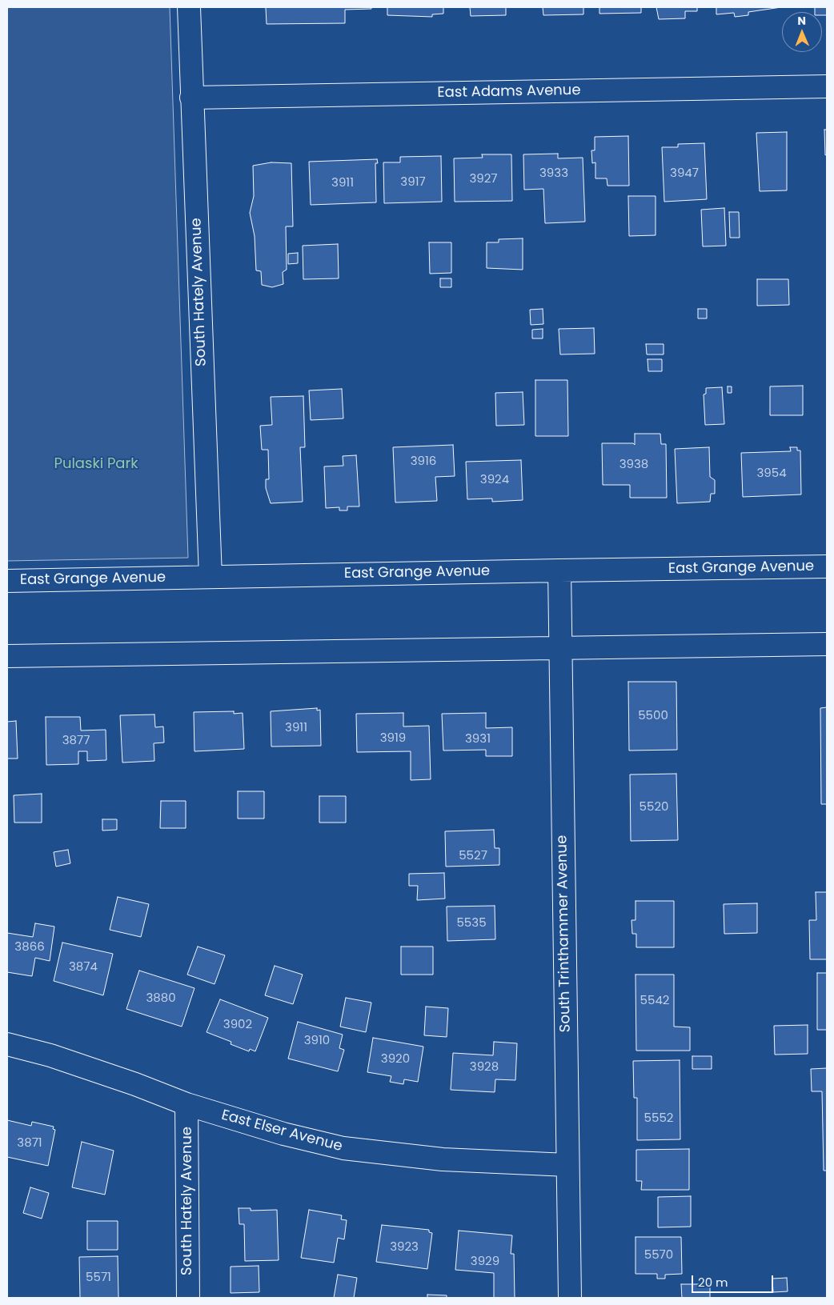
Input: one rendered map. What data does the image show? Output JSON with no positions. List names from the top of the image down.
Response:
{
  "streets": {
    "street": [
      "East Adams Avenue",
      "South Hately Avenue",
      "East Grange Avenue",
      "South Trinthammer Avenue",
      "East Elser Avenue"
    ]
  },
  "crossings": [
    ["East Adams Avenue", "South Hately Avenue"],
    ["South Hately Avenue", "East Grange Avenue"],
    ["South Hately Avenue", "East Elser Avenue"],
    ["East Grange Avenue", "South Trinthammer Avenue"],
    ["South Trinthammer Avenue", "East Elser Avenue"]
  ],
  "parks": ["Pulaski Park"],
  "house_numbers": [
    "3933",
    "3947",
    "3927",
    "3917",
    "3911",
    "3916",
    "3938",
    "3954",
    "3924",
    "5500",
    "3911",
    "3919",
    "3931",
    "3877",
    "5520",
    "5527",
    "5535",
    "3866",
    "3874",
    "3880",
    "5542",
    "3902",
    "3910",
    "3920",
    "3928",
    "5552",
    "3871",
    "3923",
    "5570",
    "3929",
    "5571"
  ],
  "scale_bar": "20 m",
  "north": "top"
}
